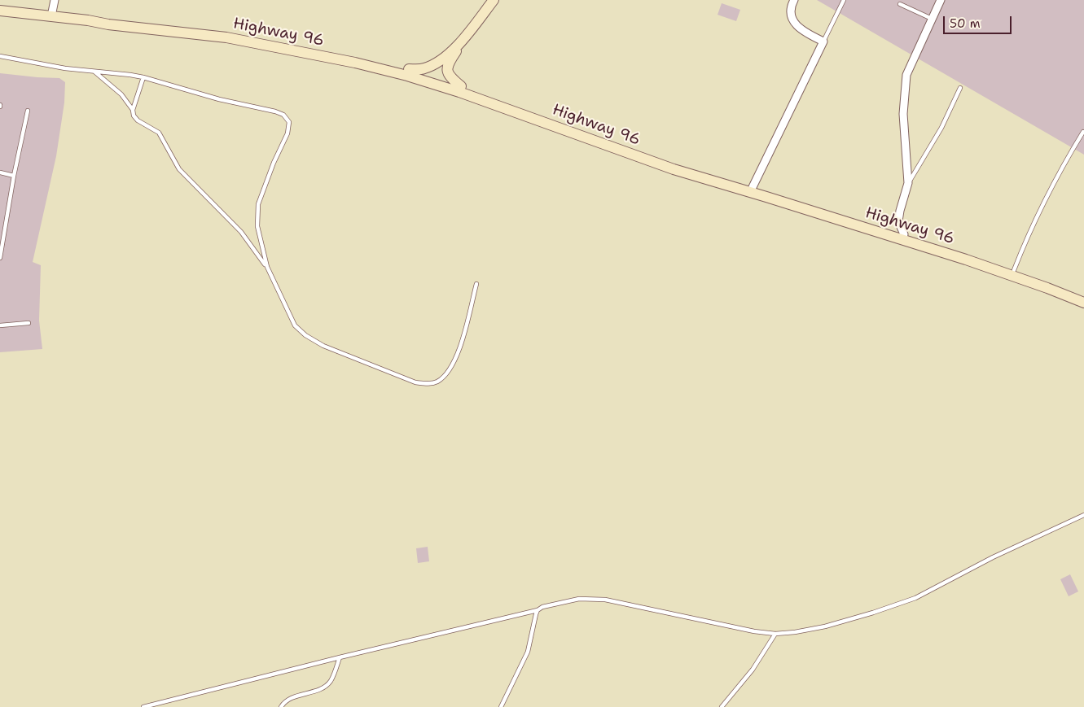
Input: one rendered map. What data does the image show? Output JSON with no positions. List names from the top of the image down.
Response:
{
  "streets": {
    "street": ["Highway 96"]
  },
  "scale_bar": "50 m"
}
